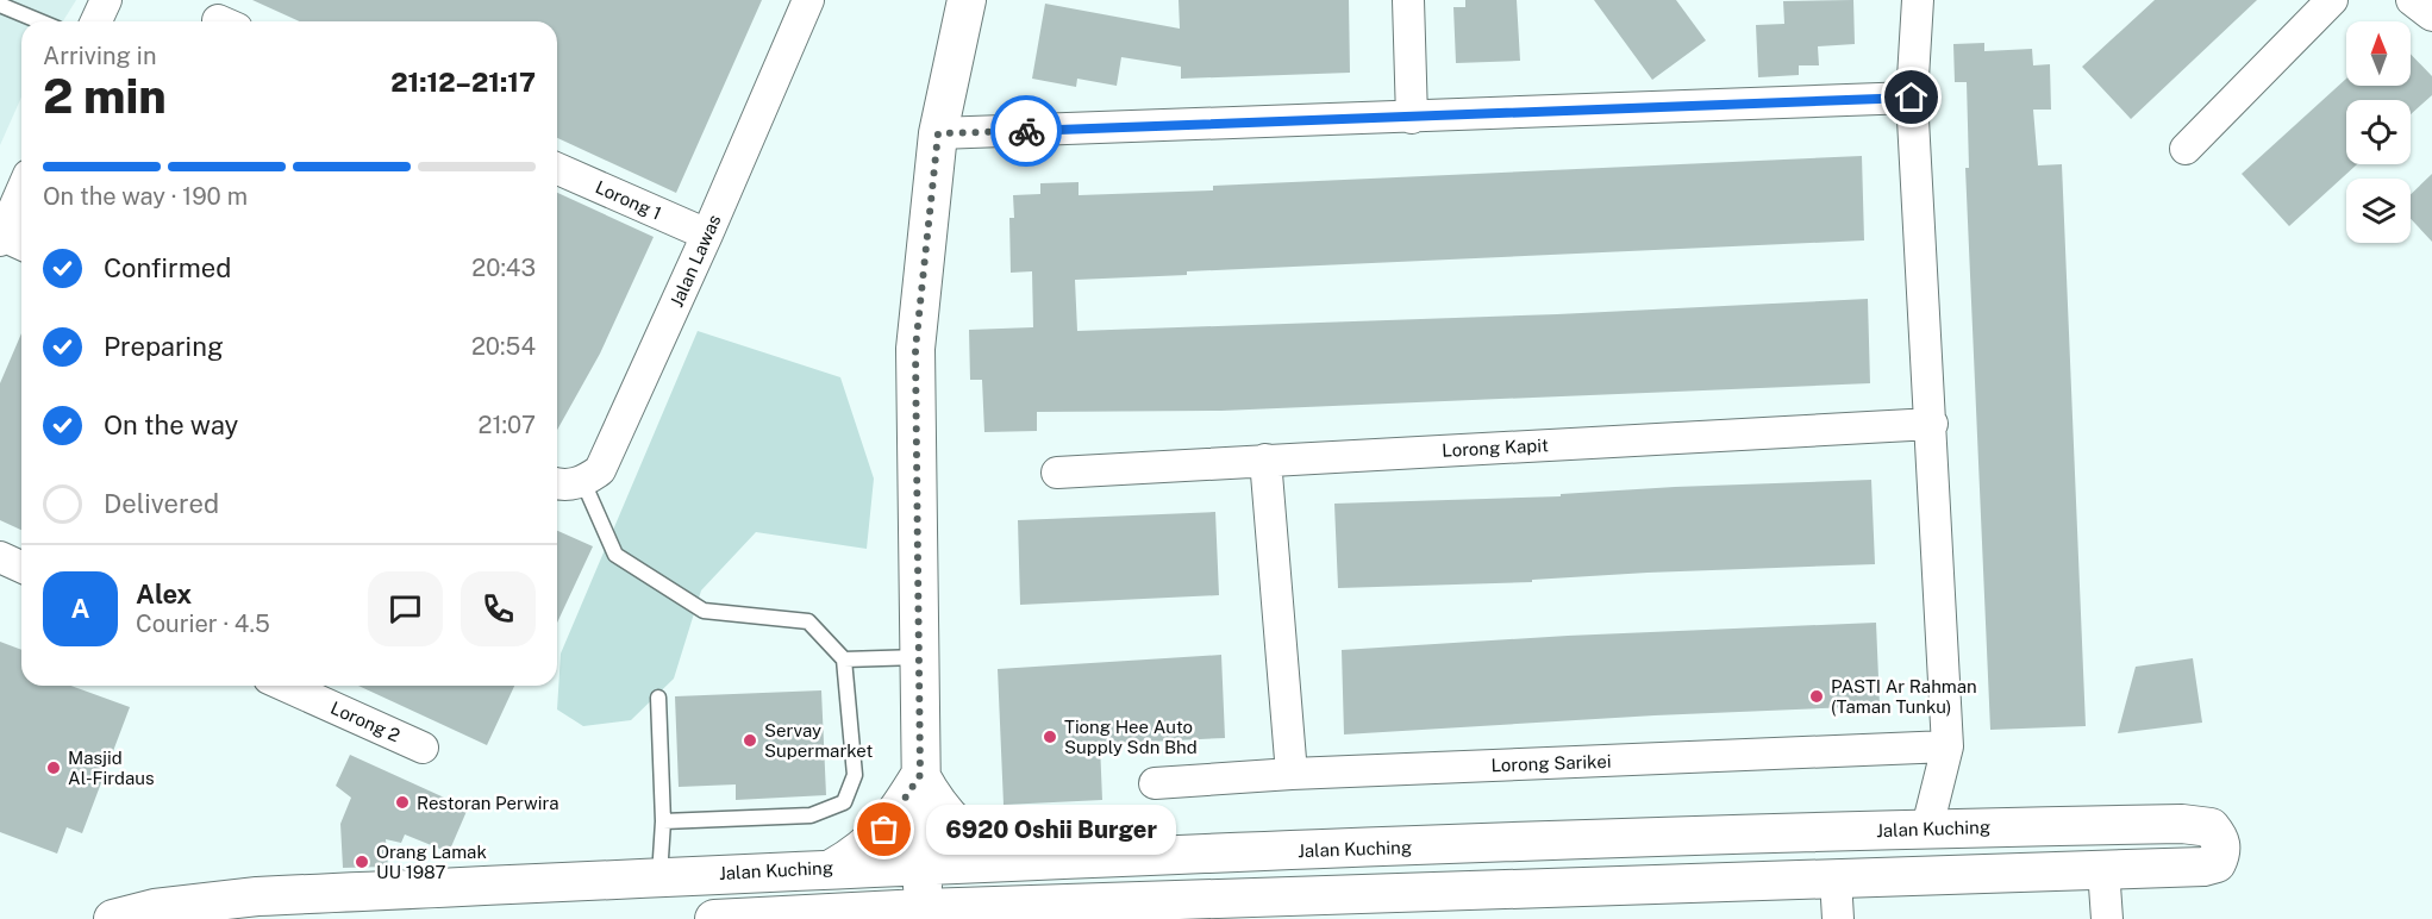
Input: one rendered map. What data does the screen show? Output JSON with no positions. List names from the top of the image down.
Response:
{
  "streets": {
    "street": [
      "Lorong 1",
      "Jalan Lawas",
      "Lorong Kapit",
      "Lorong 2",
      "Lorong Sarikei",
      "Jalan Kuching"
    ]
  },
  "crossings": [
    ["Lorong 1", "Jalan Lawas"]
  ],
  "places": [
    "PASTI Ar Rahman (Taman Tunku)",
    "Tiong Hee Auto Supply Sdn Bhd",
    "Servay Supermarket",
    "Masjid Al-Firdaus",
    "Restoran Perwira",
    "6920 Oshii Burger",
    "Orang Lamak UU 1987"
  ],
  "north": "top",
  "page": {
    "heading": ["2 min", "Arriving in", "21:12–21:17"],
    "panel": ["Alex", "Courier · 4.5"],
    "bar": "On the way · 190 m",
    "list": [
      ["Confirmed", "20:43"],
      ["Preparing", "20:54"],
      ["On the way", "21:07"],
      "Delivered"
    ],
    "round": "A",
    "bubble": "6920 Oshii Burger"
  }
}
